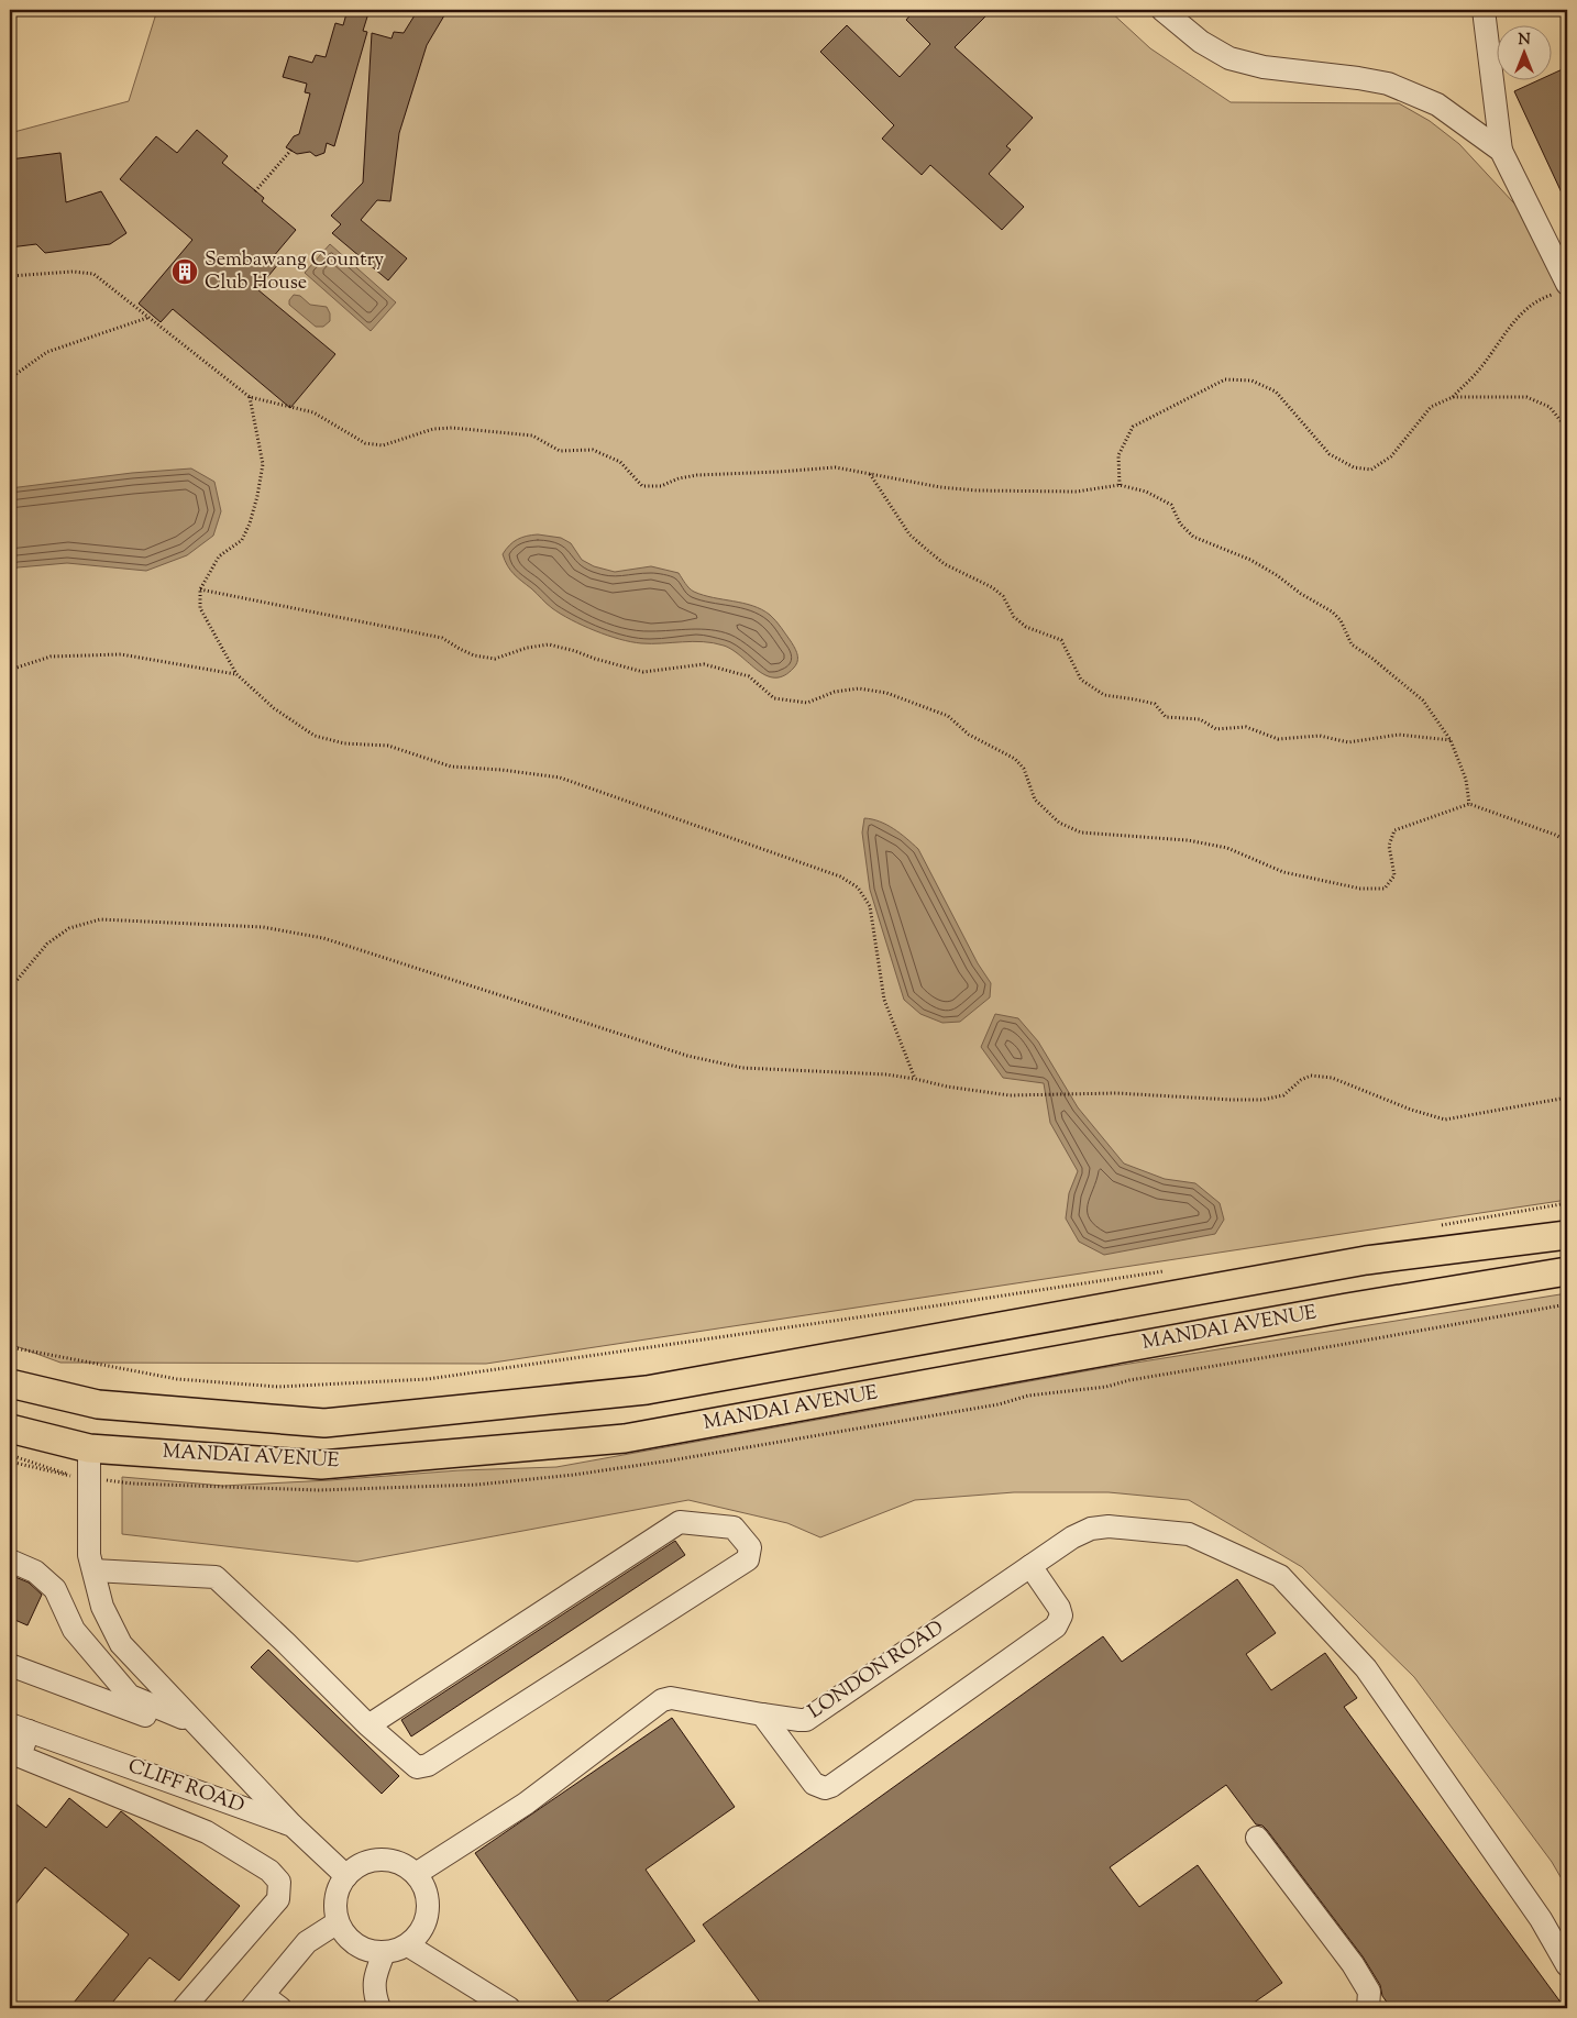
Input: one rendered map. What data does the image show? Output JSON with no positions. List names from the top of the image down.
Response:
{
  "streets": {
    "main road": ["MANDAI AVENUE"],
    "street": ["LONDON ROAD", "CLIFF ROAD"]
  },
  "crossings": [
    ["LONDON ROAD", "CLIFF ROAD"]
  ],
  "places": {
    "building": ["Sembawang Country Club House"]
  },
  "north": "top"
}
